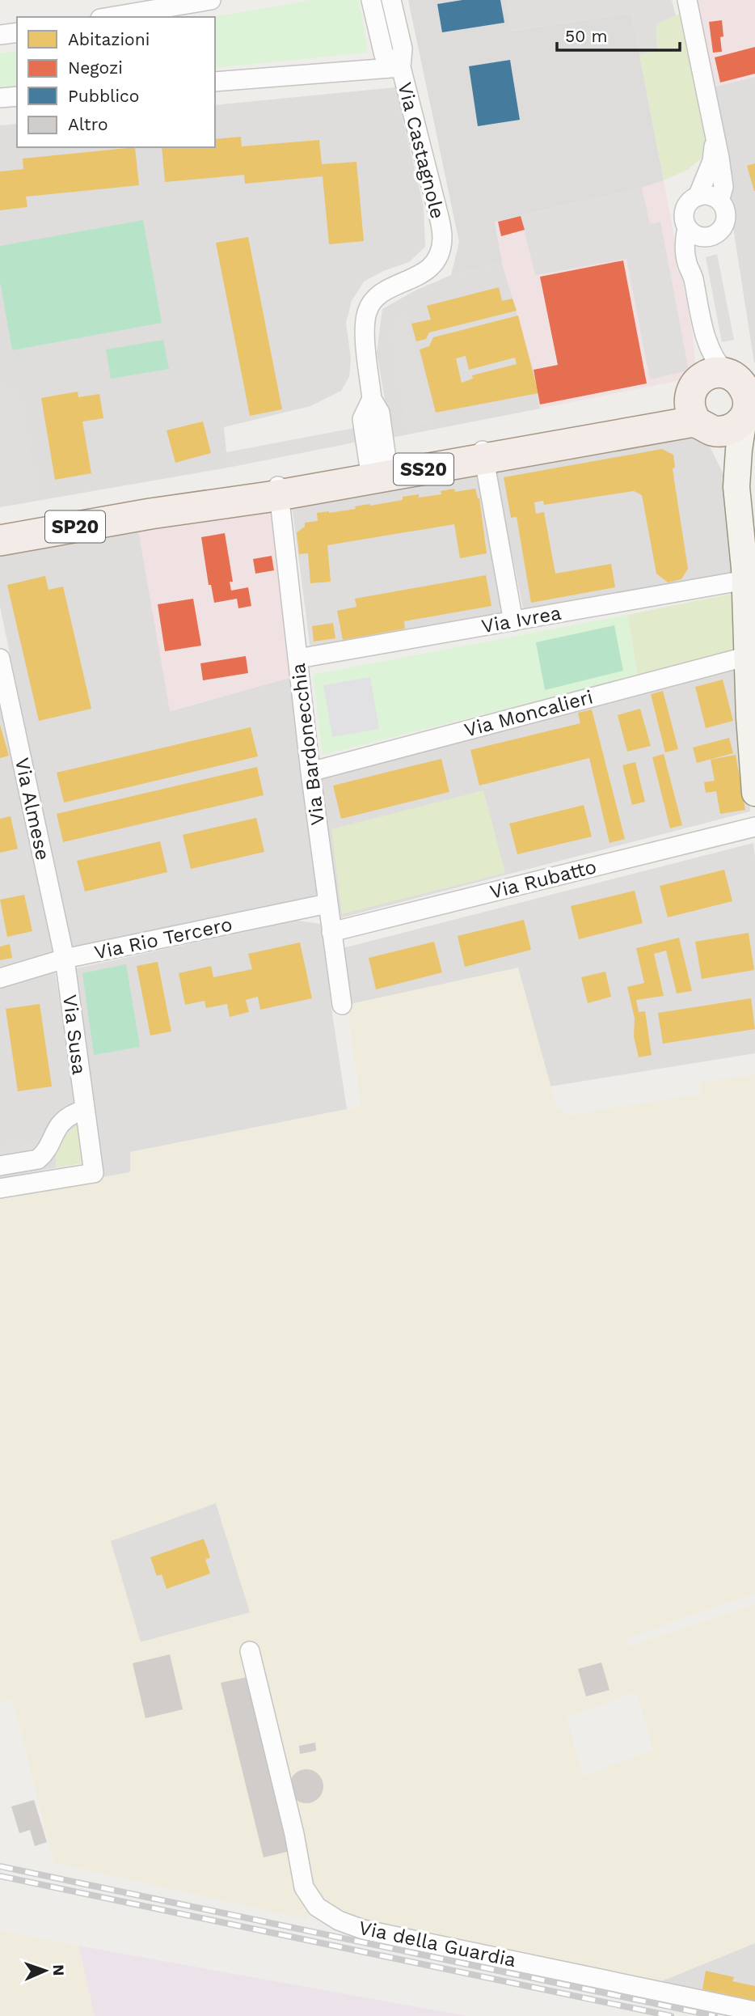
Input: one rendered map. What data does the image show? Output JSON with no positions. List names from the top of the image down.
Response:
{
  "streets": {
    "main road": ["SS20", "SP20"],
    "street": [
      "Via Castagnole",
      "Via Ivrea",
      "Via Moncalieri",
      "Via Bardonecchia",
      "Via Almese",
      "Via Rubatto",
      "Via Rio Tercero",
      "Via Susa",
      "Via della Guardia"
    ]
  },
  "crossings": [
    ["Via Castagnole", "SS20"],
    ["SS20", "SP20"],
    ["SS20", "Via Bardonecchia"],
    ["Via Ivrea", "Via Bardonecchia"],
    ["Via Moncalieri", "Via Bardonecchia"],
    ["Via Bardonecchia", "Via Rubatto"],
    ["Via Bardonecchia", "Via Rio Tercero"],
    ["Via Almese", "Via Rio Tercero"],
    ["Via Almese", "Via Susa"],
    ["Via Rio Tercero", "Via Susa"]
  ],
  "legend": [
    "Abitazioni",
    "Negozi",
    "Pubblico",
    "Altro"
  ],
  "scale_bar": "50 m",
  "north": "right"
}
